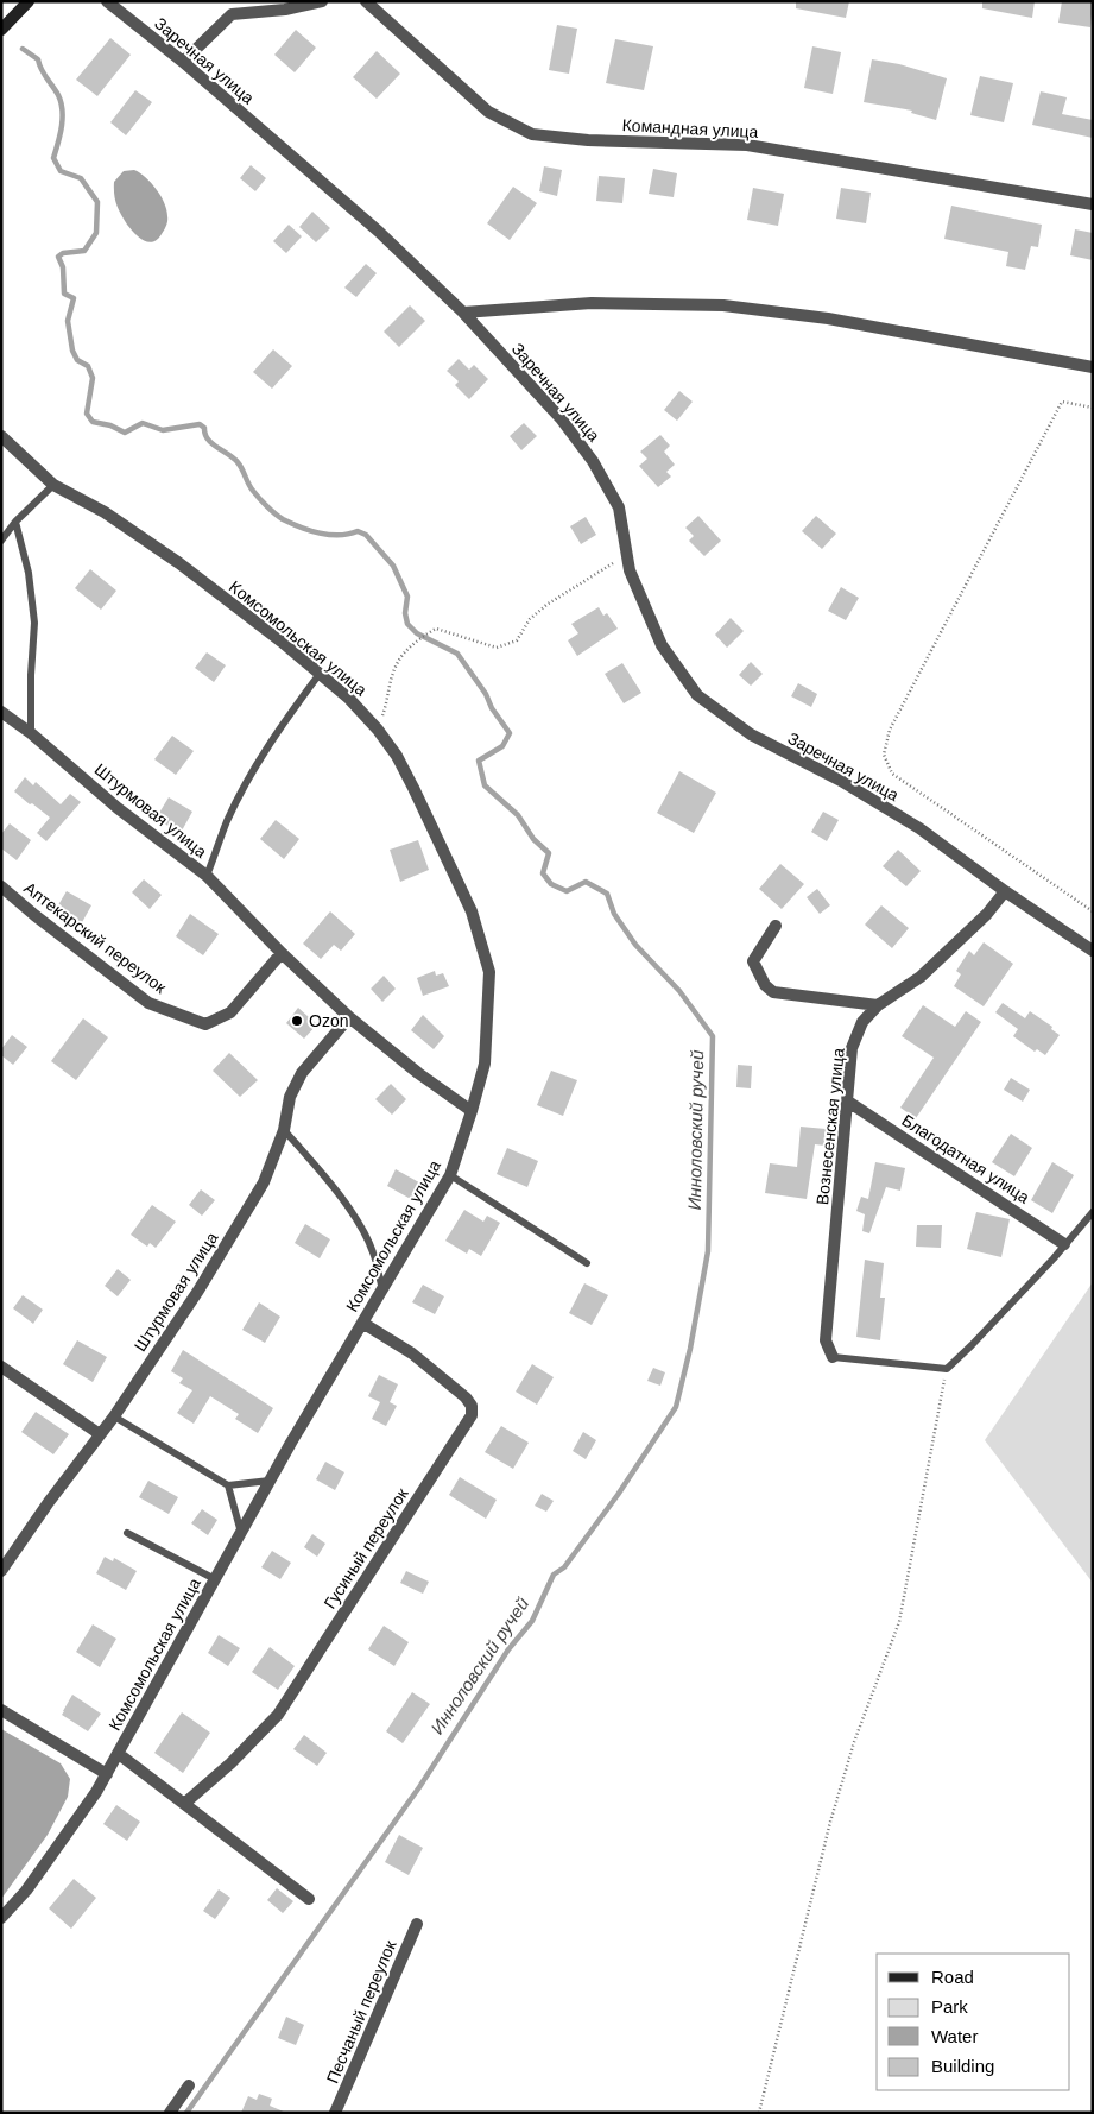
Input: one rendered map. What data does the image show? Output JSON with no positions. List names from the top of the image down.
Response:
{
  "streets": {
    "street": [
      "Заречная улица",
      "Командная улица",
      "Комсомольская улица",
      "Штурмовая улица",
      "Аптекарский переулок",
      "Вознесенская улица",
      "Благодатная улица",
      "Гусиный переулок",
      "Песчаный переулок"
    ]
  },
  "crossings": [
    ["Заречная улица", "Вознесенская улица"],
    ["Комсомольская улица", "Штурмовая улица"],
    ["Комсомольская улица", "Гусиный переулок"],
    ["Штурмовая улица", "Аптекарский переулок"],
    ["Вознесенская улица", "Благодатная улица"]
  ],
  "water": ["Инноловский ручей"],
  "places": ["Ozon"],
  "legend": [
    "Road",
    "Park",
    "Water",
    "Building"
  ]
}
